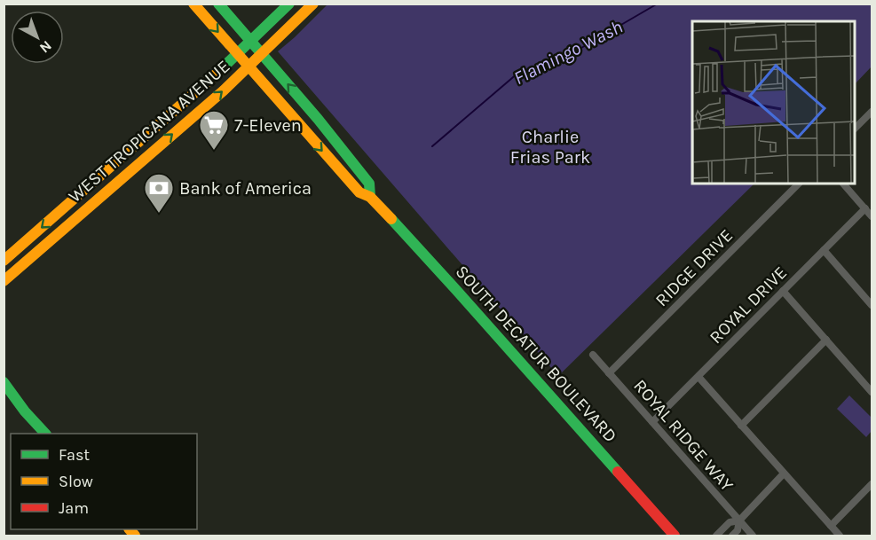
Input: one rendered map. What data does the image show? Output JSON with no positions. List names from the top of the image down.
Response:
{
  "streets": {
    "main road": ["WEST TROPICANA AVENUE", "SOUTH DECATUR BOULEVARD"],
    "street": ["RIDGE DRIVE", "ROYAL DRIVE", "ROYAL RIDGE WAY"]
  },
  "crossings": [
    ["WEST TROPICANA AVENUE", "SOUTH DECATUR BOULEVARD"],
    ["RIDGE DRIVE", "ROYAL RIDGE WAY"],
    ["ROYAL DRIVE", "ROYAL RIDGE WAY"]
  ],
  "water": ["Flamingo Wash"],
  "parks": ["Charlie Frias Park"],
  "places": {
    "supermarket": ["7-Eleven"],
    "bank": ["Bank of America"]
  },
  "legend": ["Fast", "Slow", "Jam"],
  "north": "bottom right"
}
